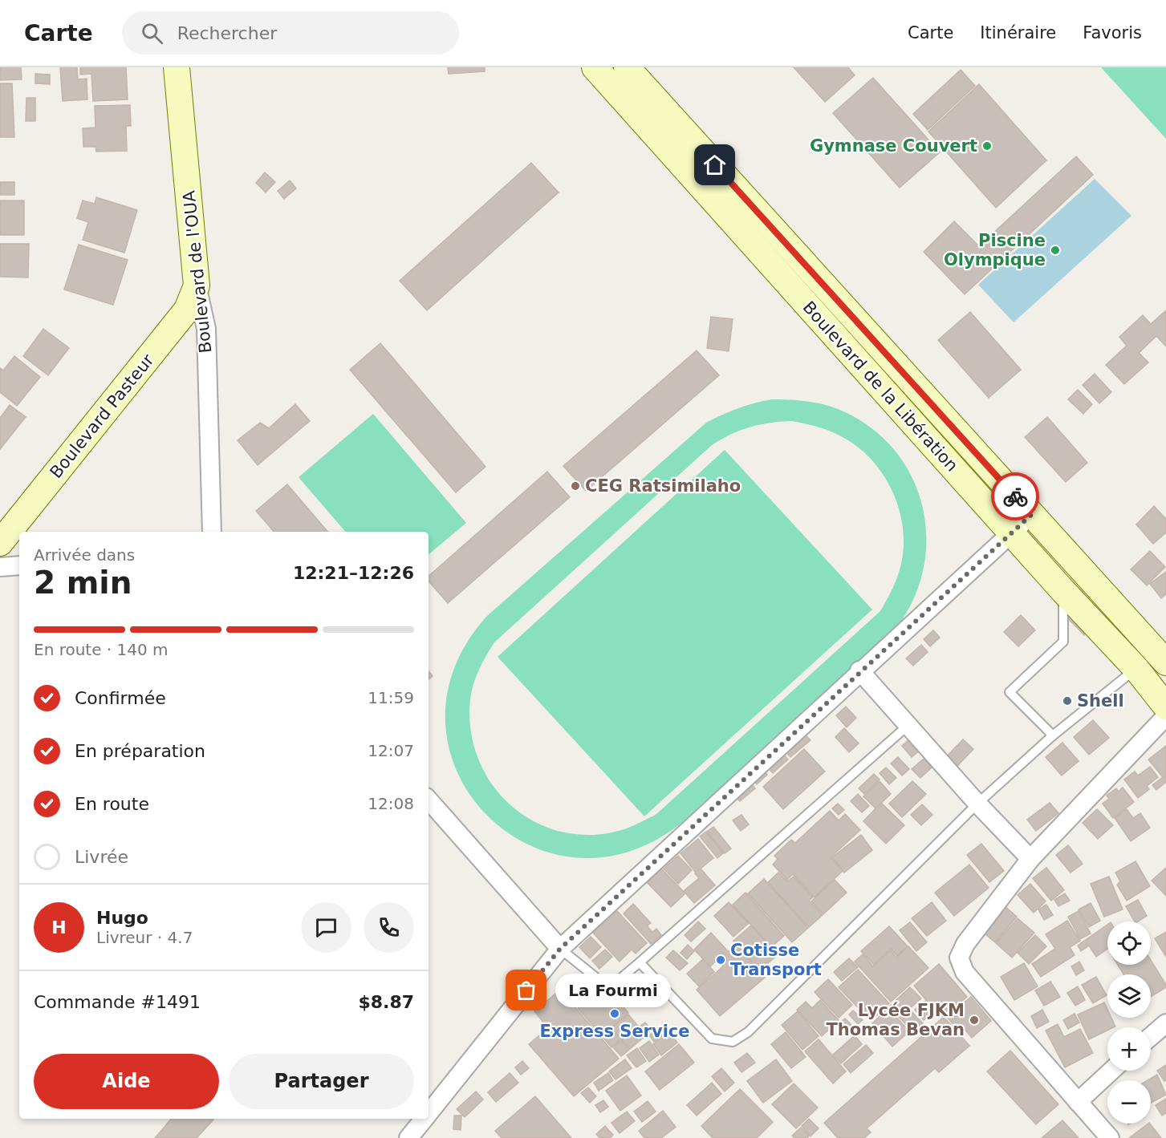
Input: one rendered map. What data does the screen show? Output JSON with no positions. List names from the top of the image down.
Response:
{
  "streets": {
    "main road": ["Boulevard de l'OUA", "Boulevard de la Libération", "Boulevard Pasteur"]
  },
  "crossings": [
    ["Boulevard de l'OUA", "Boulevard Pasteur"]
  ],
  "places": [
    "Gymnase Couvert",
    "Piscine Olympique",
    "CEG Ratsimilaho",
    "Shell",
    "Cotisse Transport",
    "La Fourmi",
    "Express Service",
    "Lycée FJKM Thomas Bevan"
  ],
  "page": {
    "header": "Carte",
    "search": "Rechercher",
    "nav": ["Carte", "Itinéraire", "Favoris"],
    "heading": ["2 min", "Arrivée dans", "12:21–12:26"],
    "panel": [
      "Hugo",
      "Livreur · 4.7",
      "Commande #1491",
      "$8.87"
    ],
    "bar": "En route · 140 m",
    "list": [
      ["Confirmée", "11:59"],
      ["En préparation", "12:07"],
      ["En route", "12:08"],
      "Livrée"
    ],
    "round": "H",
    "map_buttons": ["+", "−"],
    "bubble": "La Fourmi",
    "buttons": ["Aide", "Partager"]
  }
}
